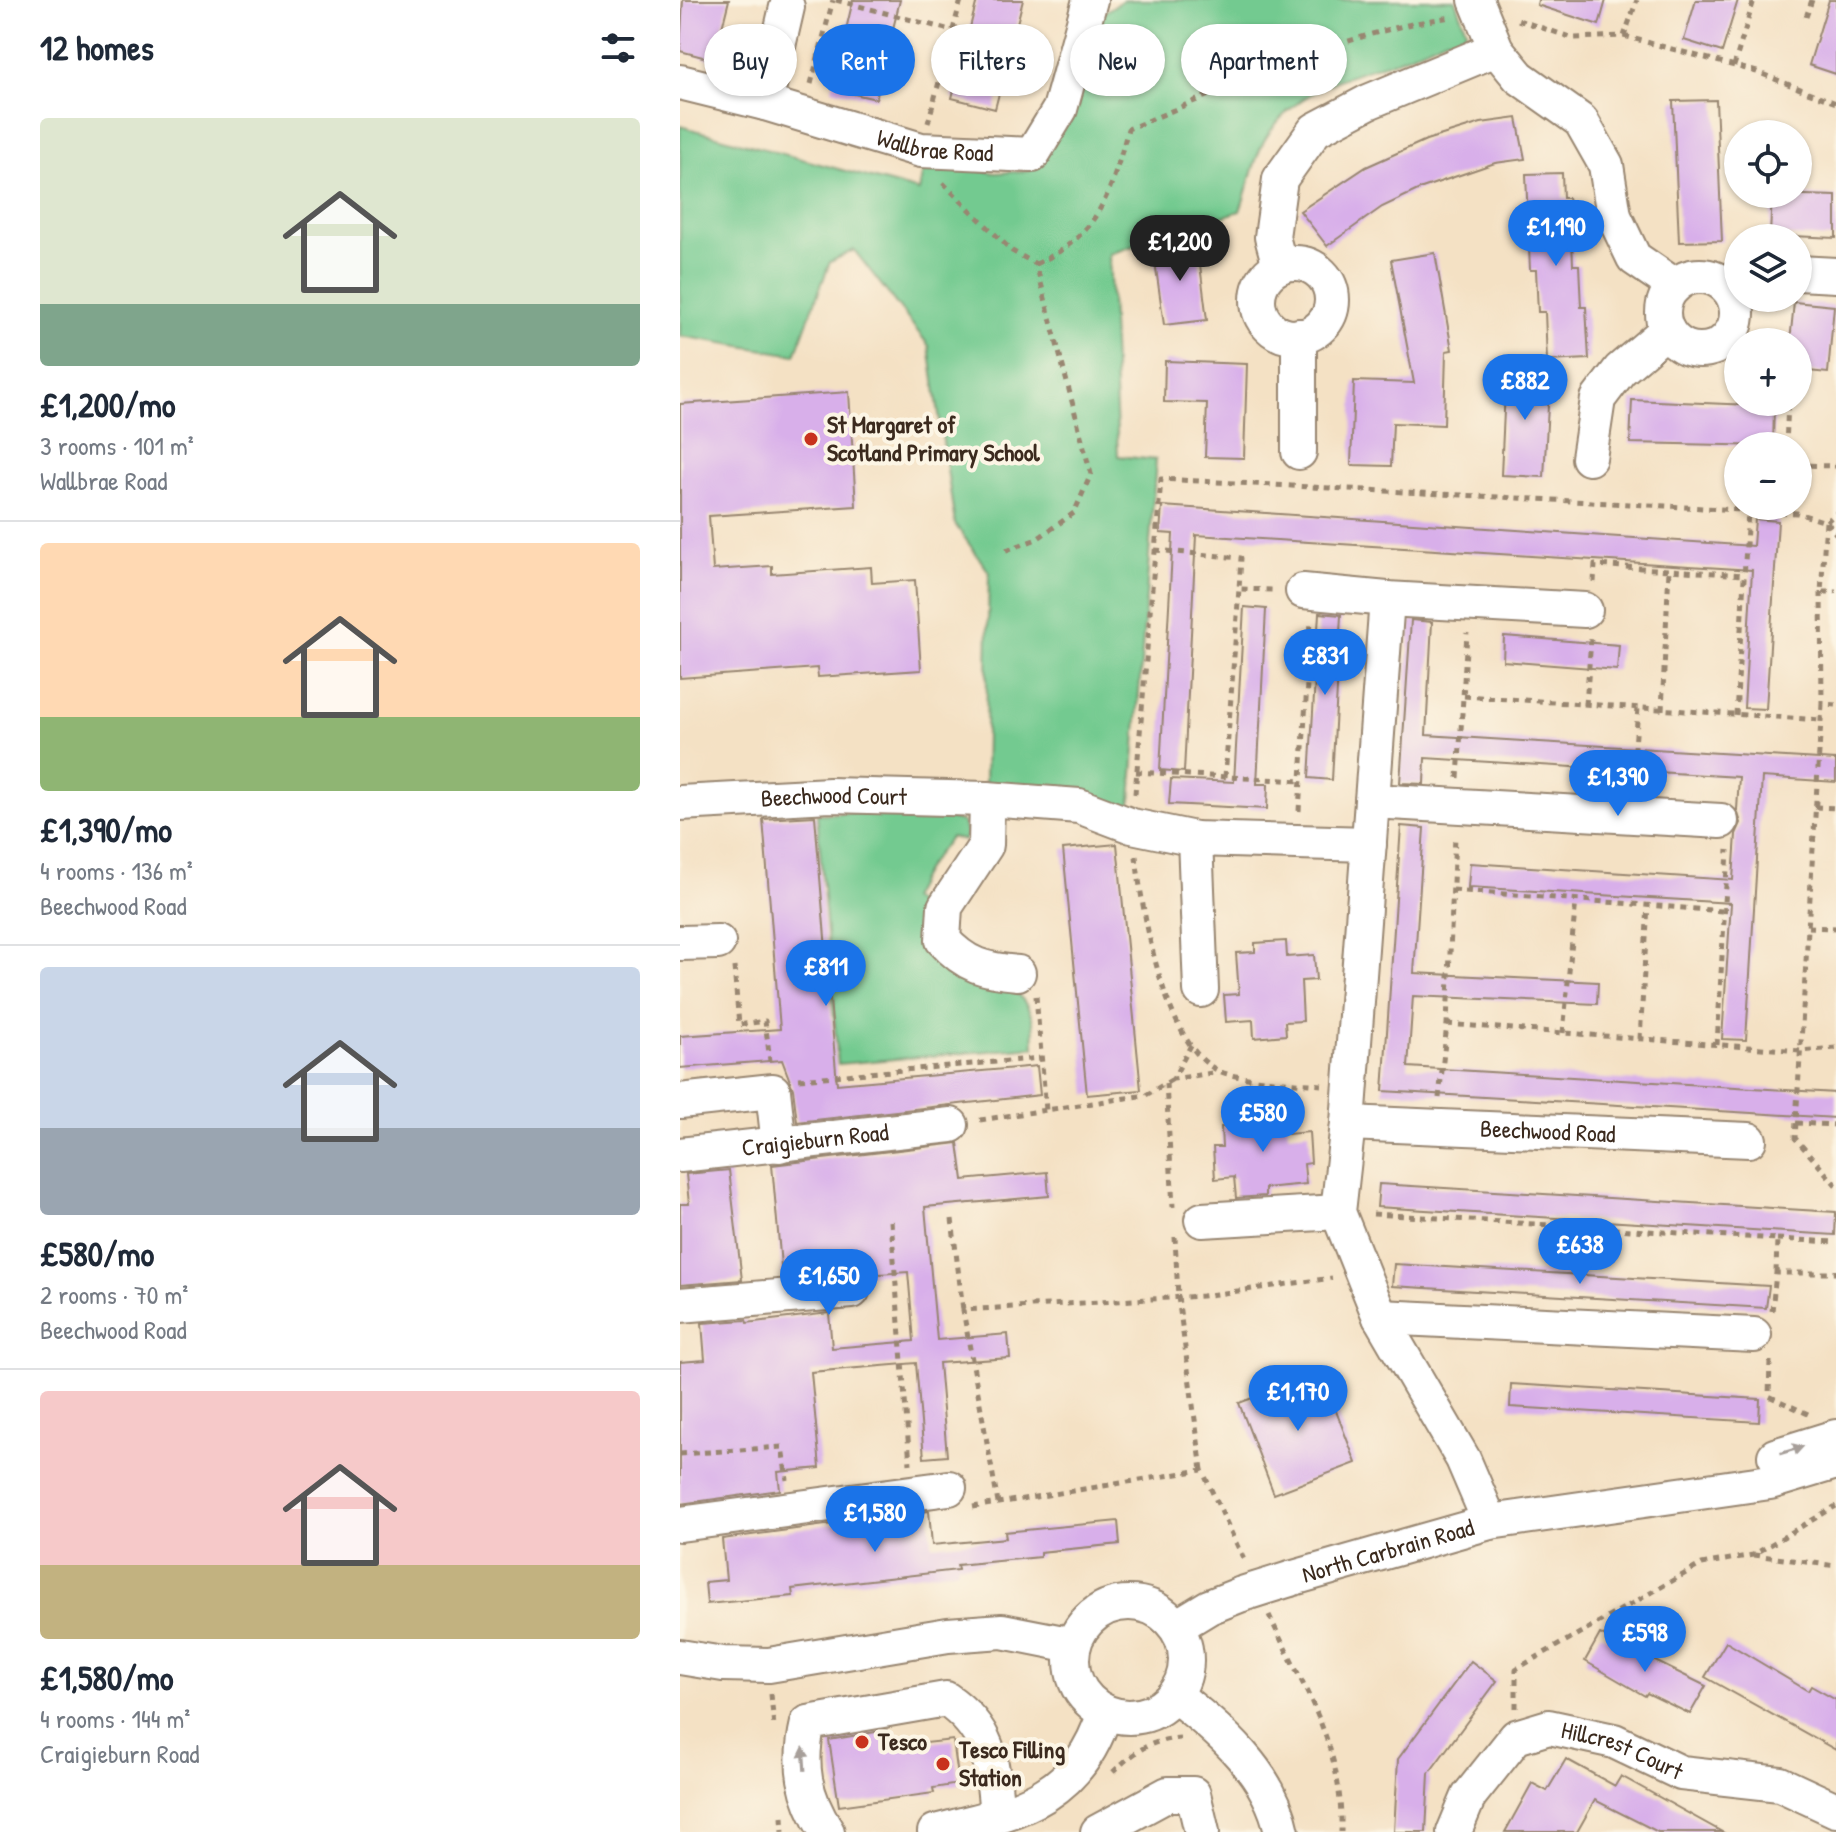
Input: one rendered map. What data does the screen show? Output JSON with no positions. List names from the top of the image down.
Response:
{
  "streets": {
    "street": [
      "Wallbrae Road",
      "Beechwood Court",
      "Beechwood Road",
      "Craigieburn Road",
      "North Carbrain Road",
      "Hillcrest Court"
    ]
  },
  "places": ["St Margaret of Scotland Primary School", "Tesco", "Tesco Filling Station"],
  "page": {
    "heading": "12 homes",
    "chip": [
      "Buy",
      "Rent",
      "Filters",
      "New",
      "Apartment"
    ],
    "list": [
      {
        "name": "£1,200/mo",
        "note": "3 rooms · 101 m² · Wallbrae Road"
      },
      {
        "name": "£1,390/mo",
        "note": "4 rooms · 136 m² · Beechwood Road"
      },
      {
        "name": "£580/mo",
        "note": "2 rooms · 70 m² · Beechwood Road"
      },
      {
        "name": "£1,580/mo",
        "note": "4 rooms · 144 m² · Craigieburn Road"
      }
    ],
    "map_buttons": ["+", "−"],
    "price": [
      "£1,190",
      "£1,200",
      "£882",
      "£831",
      "£1,390",
      "£811",
      "£580",
      "£638",
      "£1,650",
      "£1,170",
      "£1,580",
      "£598"
    ]
  }
}
